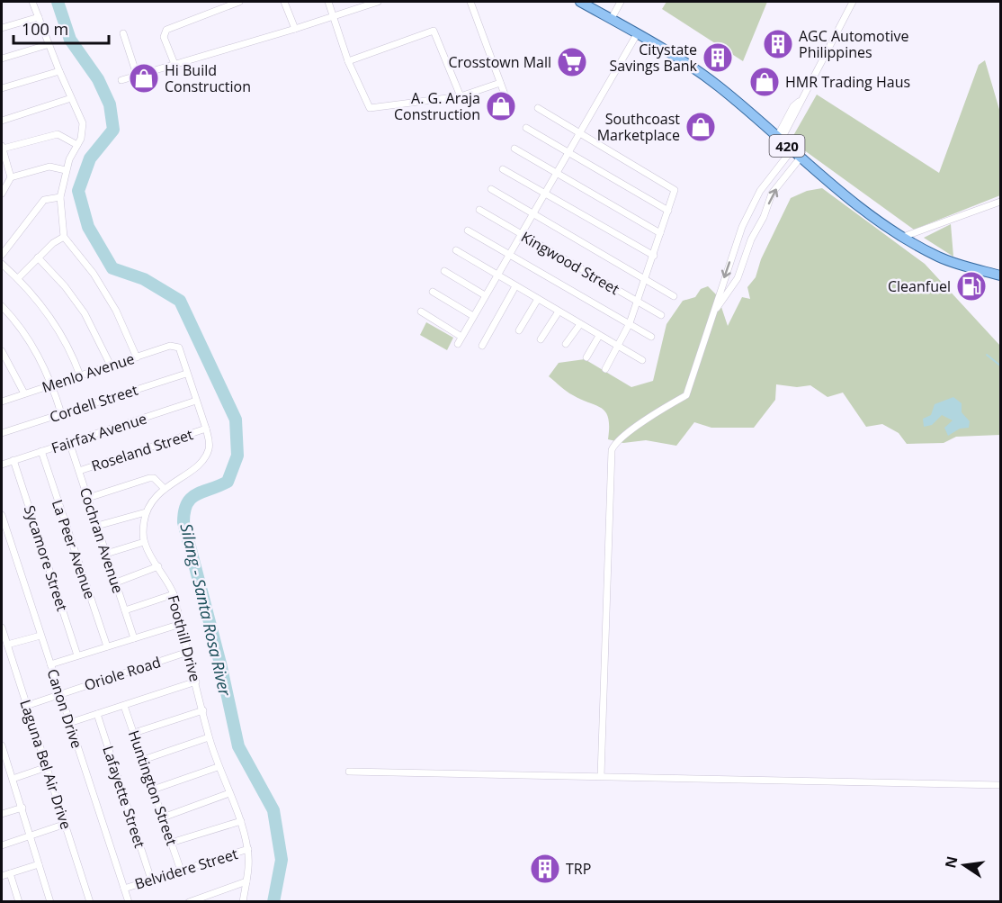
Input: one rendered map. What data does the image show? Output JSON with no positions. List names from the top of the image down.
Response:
{
  "streets": {
    "main road": ["420"],
    "street": [
      "Kingwood Street",
      "Menlo Avenue",
      "Cordell Street",
      "Fairfax Avenue",
      "Roseland Street",
      "Cochran Avenue",
      "La Peer Avenue",
      "Sycamore Street",
      "Foothill Drive",
      "Oriole Road",
      "Canon Drive",
      "Laguna Bel Air Drive",
      "Huntington Street",
      "Lafayette Street",
      "Belvidere Street"
    ]
  },
  "crossings": [
    ["Menlo Avenue", "Cordell Street"],
    ["Fairfax Avenue", "Cochran Avenue"],
    ["Fairfax Avenue", "La Peer Avenue"],
    ["Fairfax Avenue", "Sycamore Street"],
    ["Roseland Street", "Cochran Avenue"],
    ["Foothill Drive", "Oriole Road"],
    ["Foothill Drive", "Belvidere Street"],
    ["Oriole Road", "Canon Drive"],
    ["Oriole Road", "Laguna Bel Air Drive"],
    ["Canon Drive", "Belvidere Street"],
    ["Huntington Street", "Belvidere Street"],
    ["Lafayette Street", "Belvidere Street"]
  ],
  "water": ["Silang - Santa Rosa River"],
  "places": {
    "building": ["AGC Automotive Philippines", "Citystate Savings Bank", "TRP"],
    "supermarket": ["Crosstown Mall"],
    "shop": [
      "Hi Build Construction",
      "HMR Trading Haus",
      "A. G. Araja Construction",
      "Southcoast Marketplace"
    ],
    "fuel station": ["Cleanfuel"]
  },
  "scale_bar": "100 m",
  "north": "left"
}
